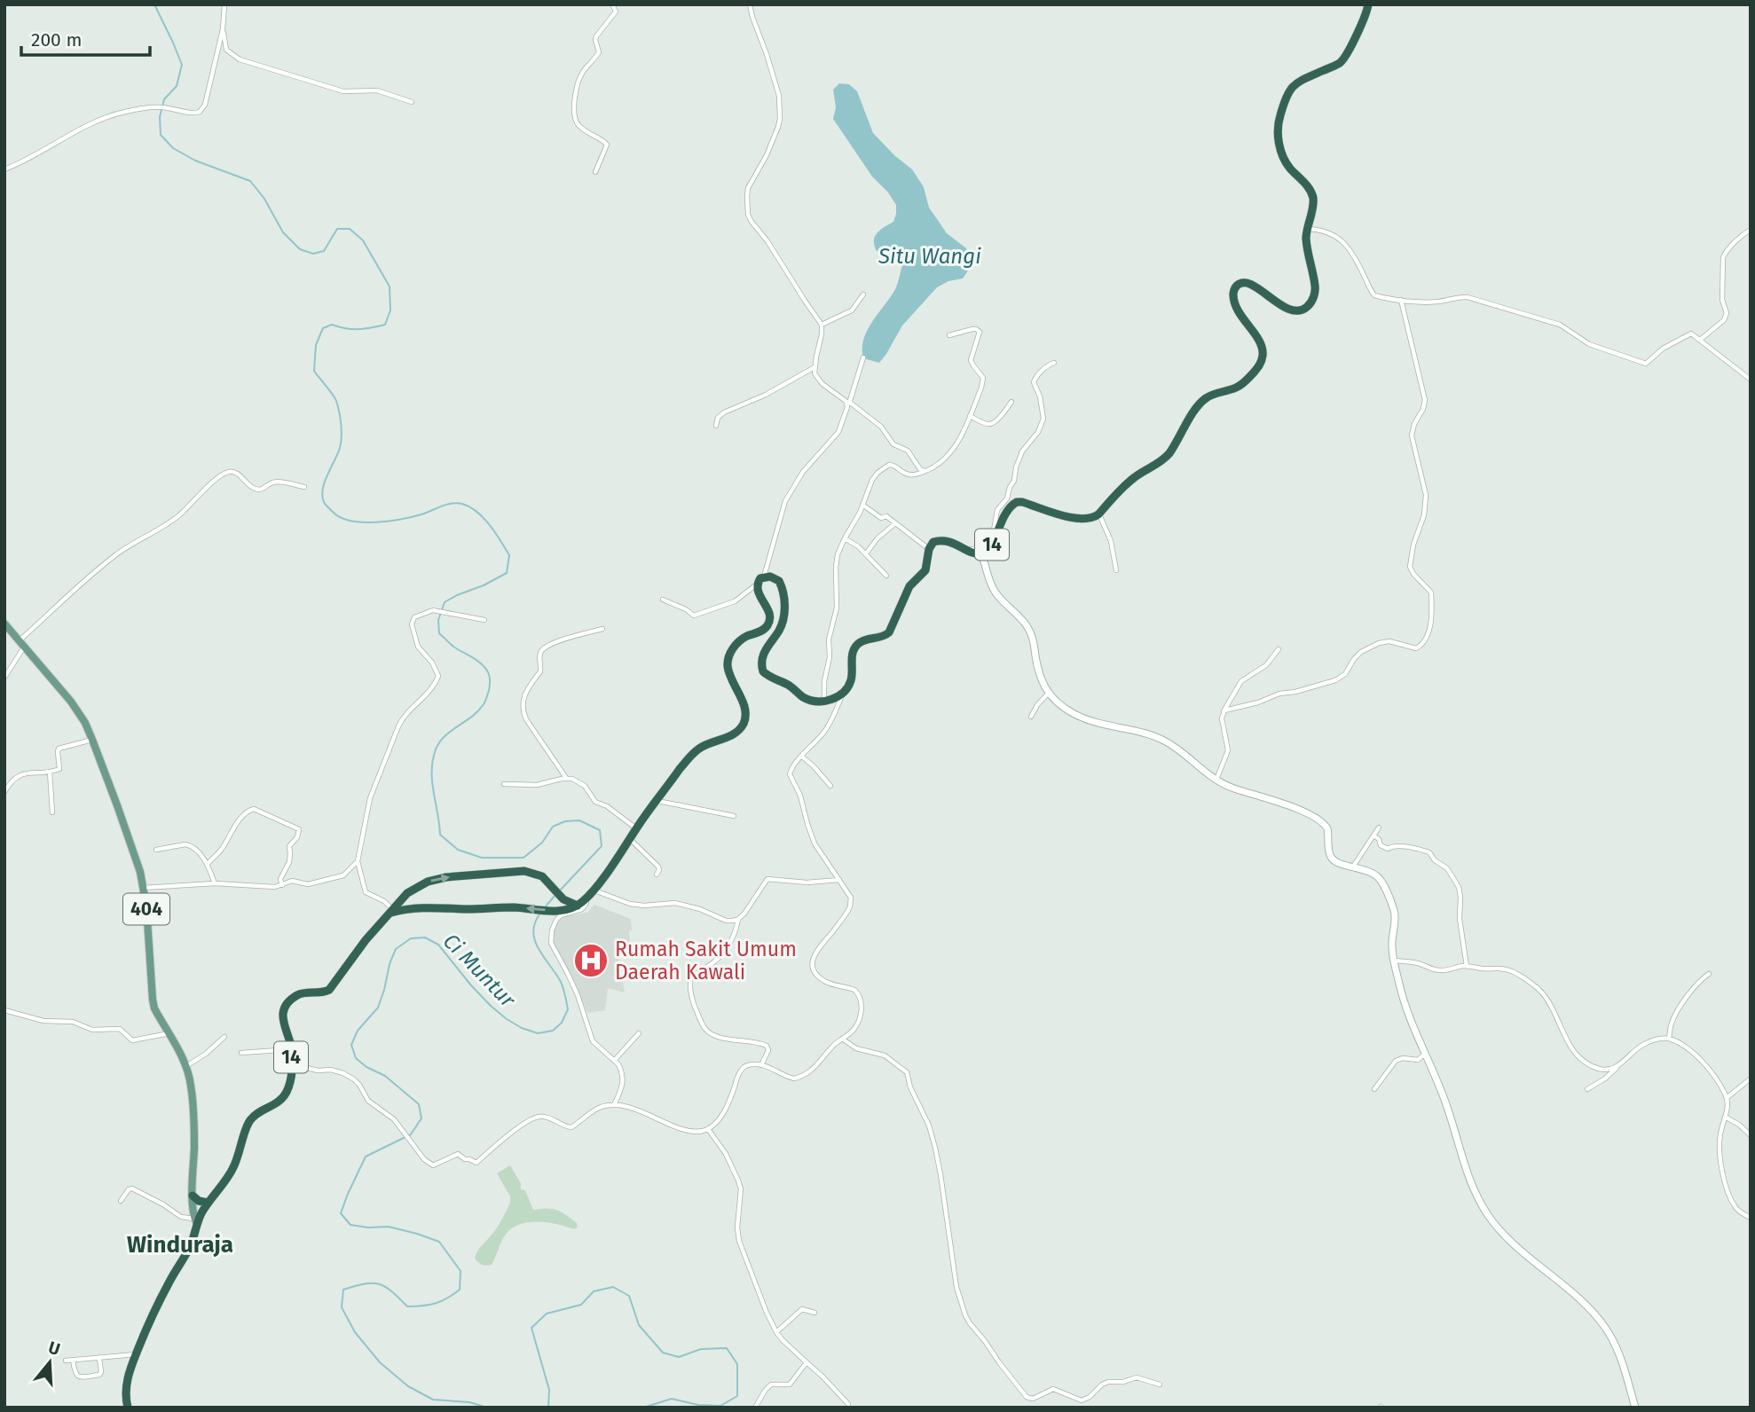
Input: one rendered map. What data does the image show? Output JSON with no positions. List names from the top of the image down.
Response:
{
  "streets": {
    "highway": ["14"],
    "main road": ["404"]
  },
  "crossings": [
    ["14", "404"]
  ],
  "districts": ["Winduraja"],
  "water": ["Situ Wangi", "Ci Muntur"],
  "places": {
    "hospital": ["Rumah Sakit Umum Daerah Kawali"]
  },
  "scale_bar": "200 m",
  "north": "top"
}
